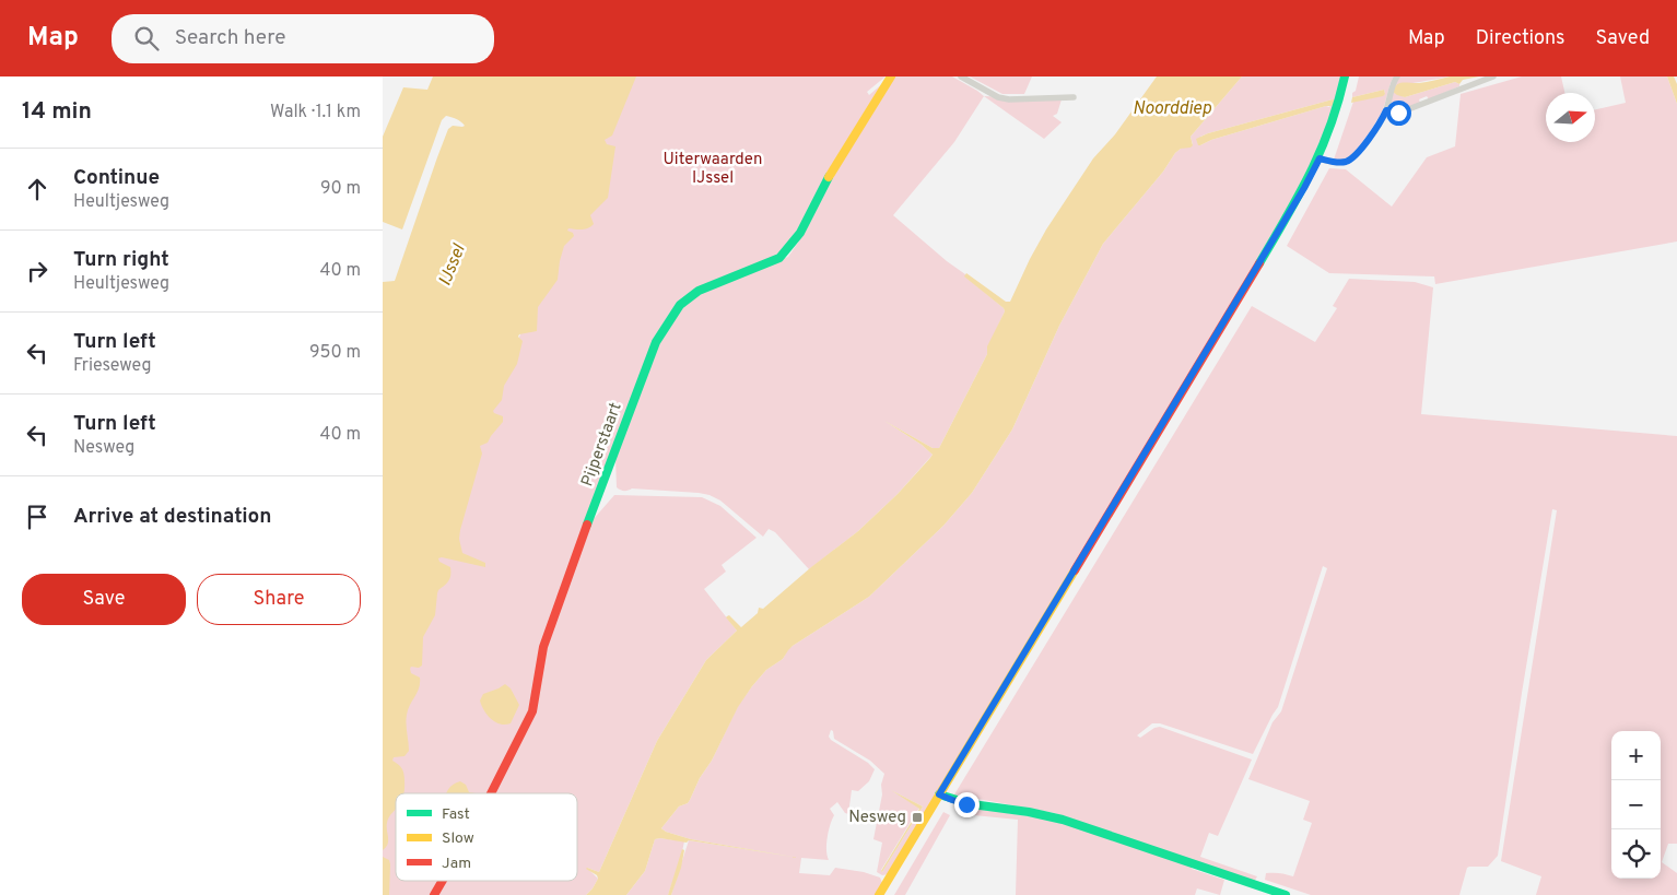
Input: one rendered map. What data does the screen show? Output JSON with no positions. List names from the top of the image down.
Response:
{
  "streets": {
    "street": ["Pijperstaart"]
  },
  "water": ["Noorddiep", "IJssel"],
  "parks": ["Uiterwaarden IJssel"],
  "places": {
    "transit": ["Nesweg"]
  },
  "legend": ["Fast", "Slow", "Jam"],
  "north": "right",
  "page": {
    "header": "Map",
    "search": "Search here",
    "nav": ["Map", "Directions", "Saved"],
    "heading": ["14 min", "Walk · 1.1 km"],
    "list": [
      ["Continue", "Heultjesweg", "90 m"],
      ["Turn right", "Heultjesweg", "40 m"],
      ["Turn left", "Frieseweg", "950 m"],
      ["Turn left", "Nesweg", "40 m"],
      "Arrive at destination"
    ],
    "buttons": ["Save", "Share"],
    "map_buttons": ["+", "−"]
  }
}
